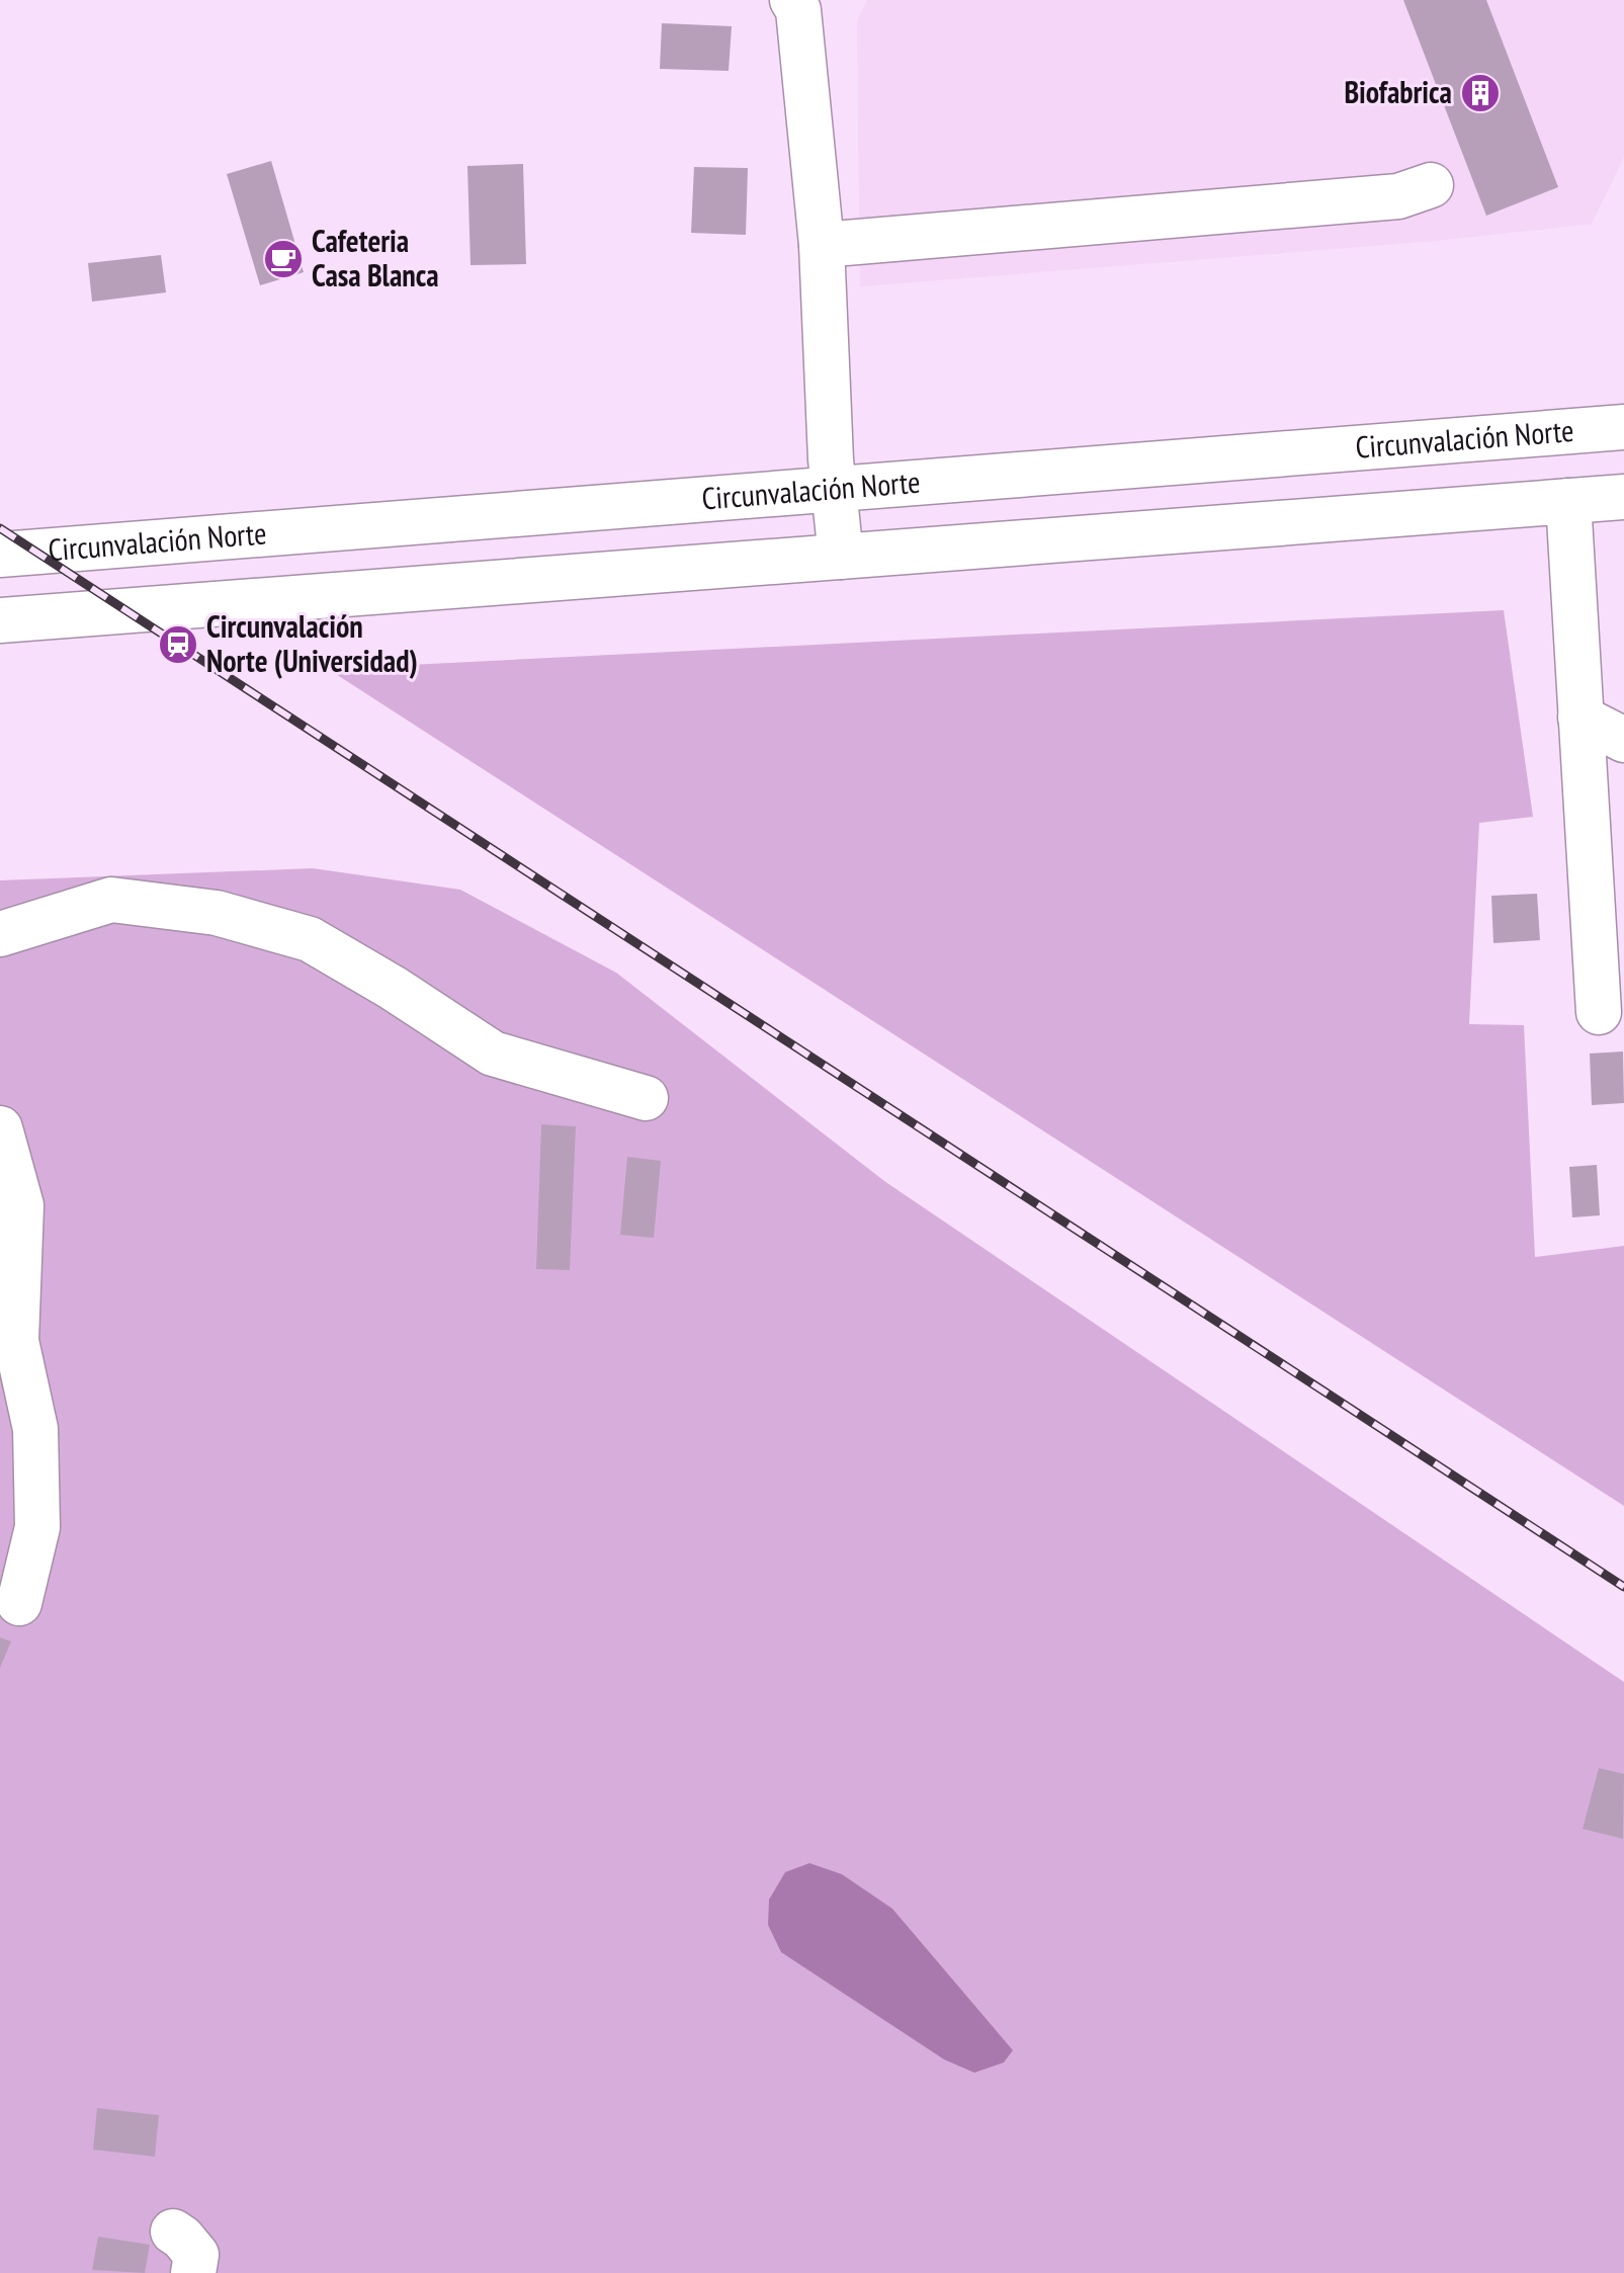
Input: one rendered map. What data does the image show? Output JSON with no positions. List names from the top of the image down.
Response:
{
  "streets": {
    "main road": ["Circunvalación Norte"]
  },
  "places": {
    "building": ["Biofabrica"],
    "cafe": ["Cafeteria Casa Blanca"],
    "station": ["Circunvalación Norte (Universidad)"]
  }
}
